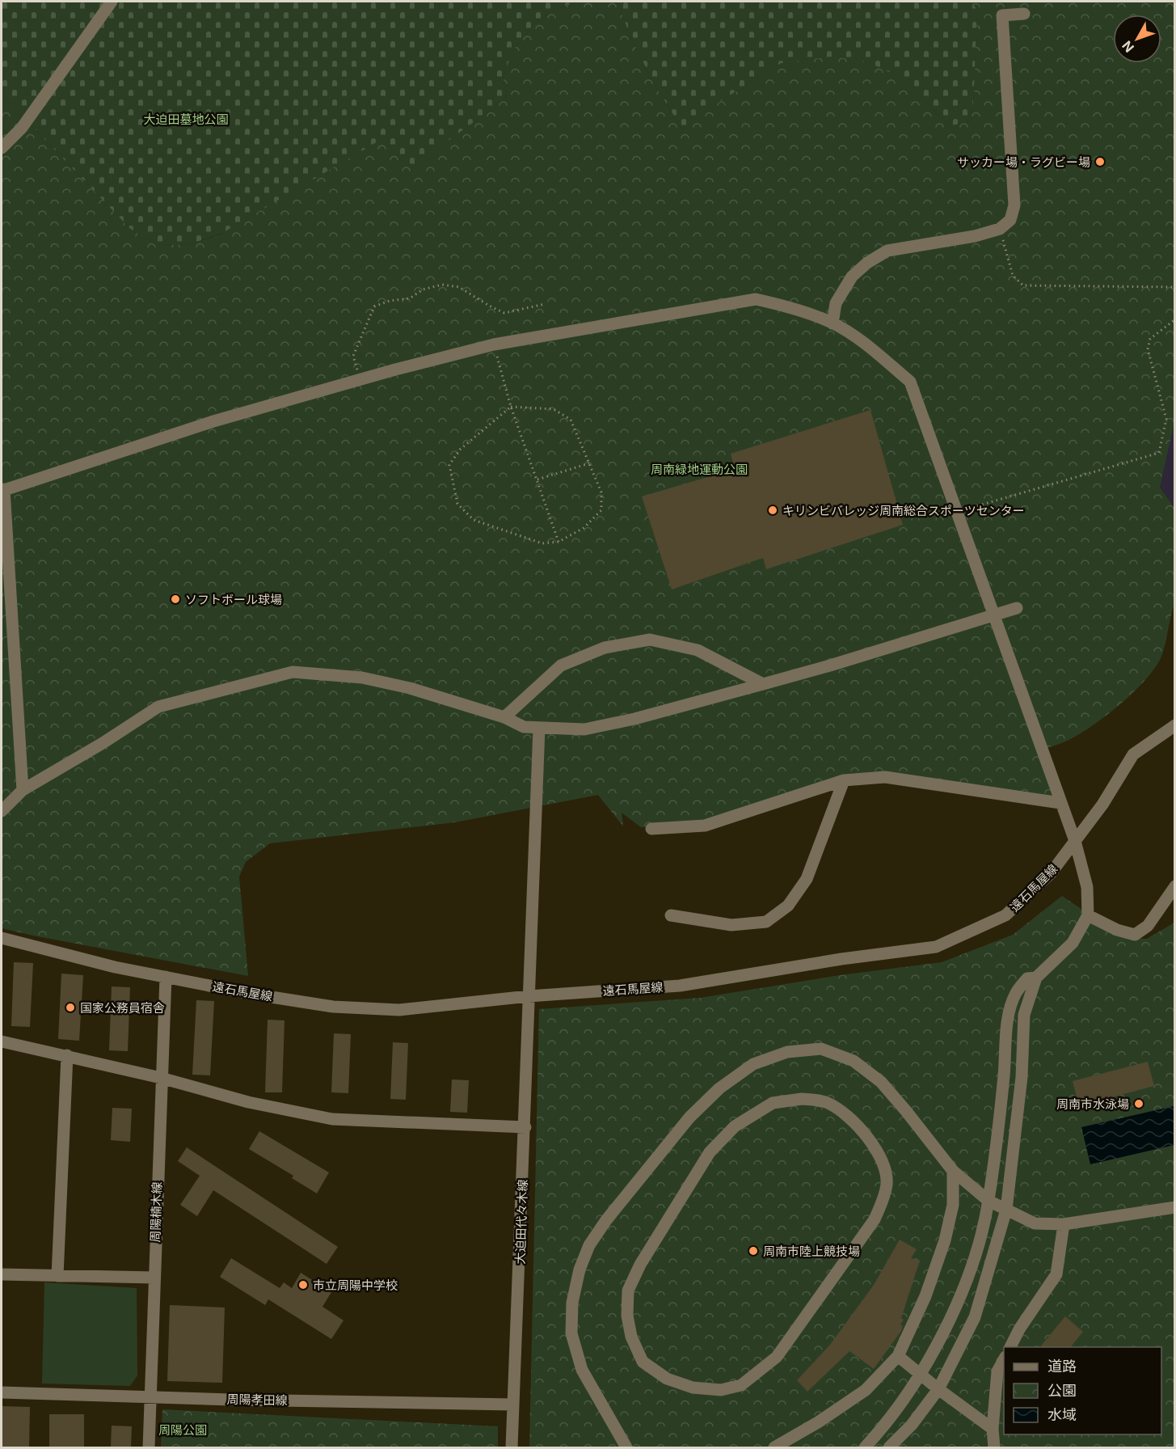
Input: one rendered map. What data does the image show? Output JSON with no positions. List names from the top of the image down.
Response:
{
  "streets": {
    "street": [
      "遠石馬屋線",
      "周陽楠木線",
      "大迫田代々木線",
      "周陽孝田線"
    ]
  },
  "crossings": [
    ["遠石馬屋線", "周陽楠木線"],
    ["遠石馬屋線", "大迫田代々木線"],
    ["周陽楠木線", "周陽孝田線"],
    ["大迫田代々木線", "周陽孝田線"]
  ],
  "parks": ["大迫田墓地公園", "周南緑地運動公園", "周陽公園"],
  "places": [
    "サッカー場・ラグビー場",
    "キリンビバレッジ周南総合スポーツセンター",
    "ソフトボール球場",
    "国家公務員宿舎",
    "周南市水泳場",
    "周南市陸上競技場",
    "市立周陽中学校"
  ],
  "legend": ["道路", "公園", "水域"],
  "north": "bottom left"
}
